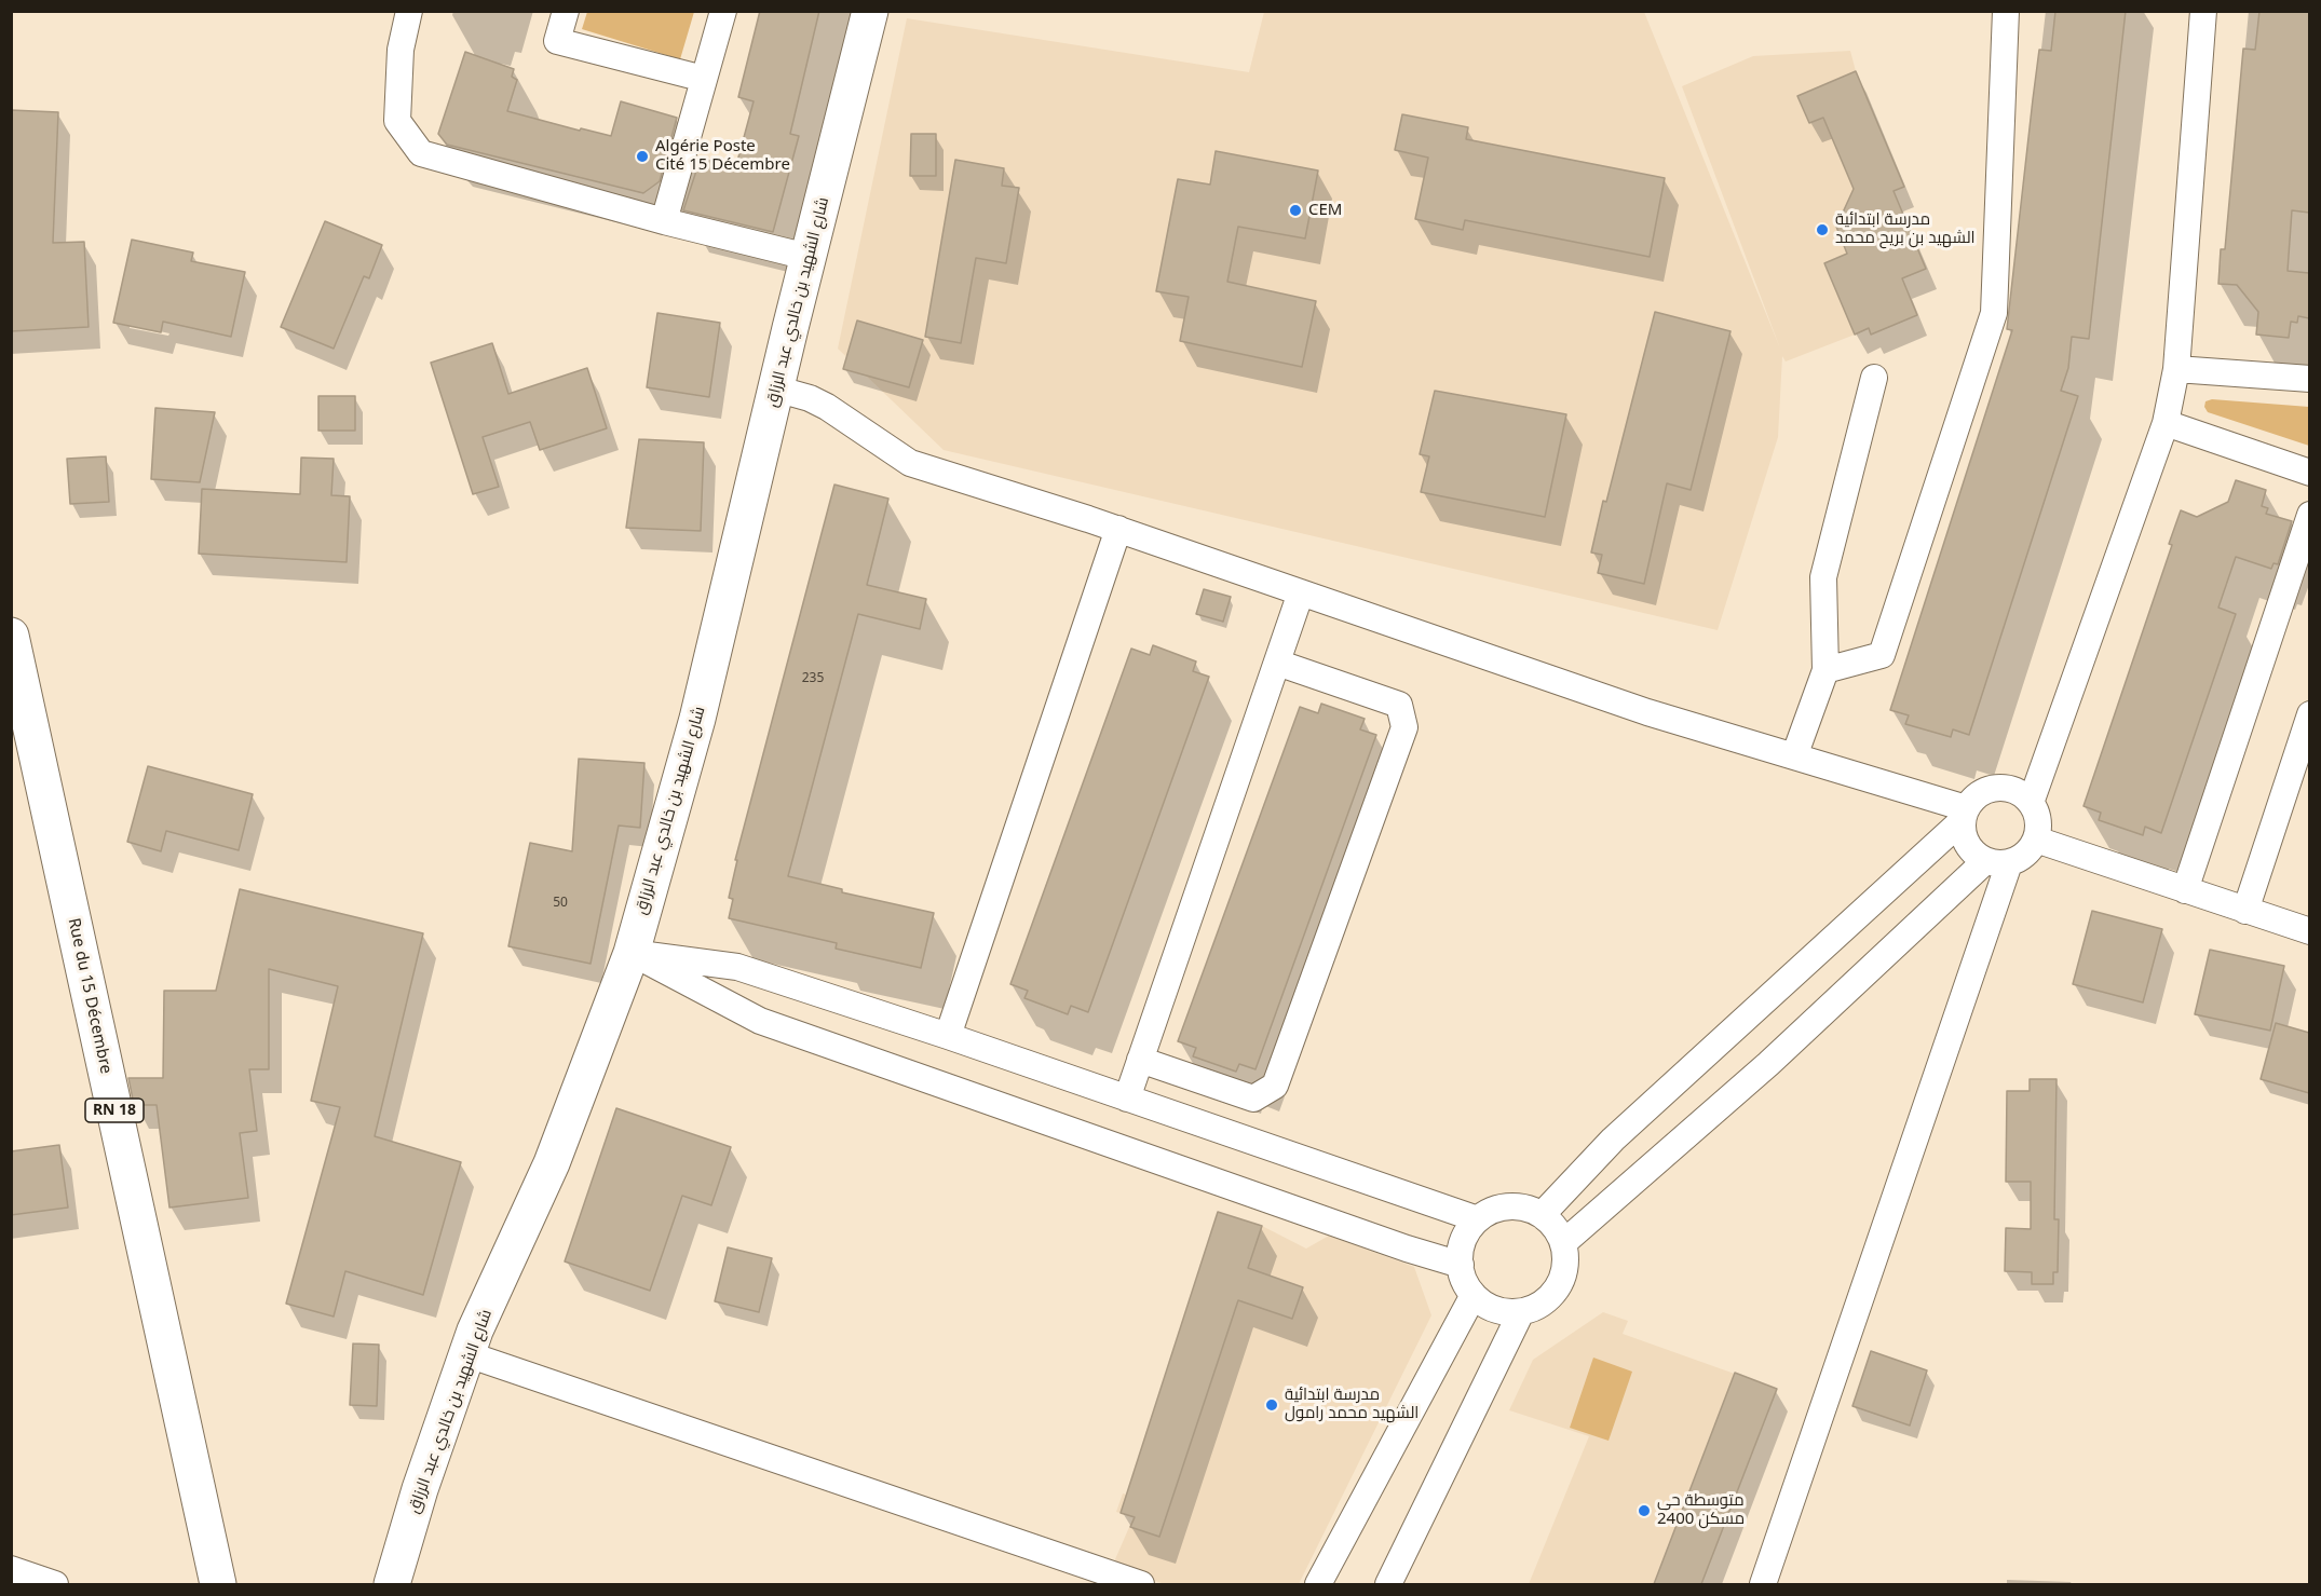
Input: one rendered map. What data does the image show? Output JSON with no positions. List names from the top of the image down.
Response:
{
  "streets": {
    "main road": ["شارع الشهيد بن خالدي عبد الرزاق", "Rue du 15 Décembre", "RN 18"]
  },
  "places": [
    "Algérie Poste Cité 15 Décembre",
    "CEM",
    "مدرسة ابتدائية الشهيد بن بريح محمد",
    "مدرسة ابتدائية الشهيد محمد رامول",
    "متوسطة حي 2400 مسكن"
  ],
  "house_numbers": ["235", "50"]
}
